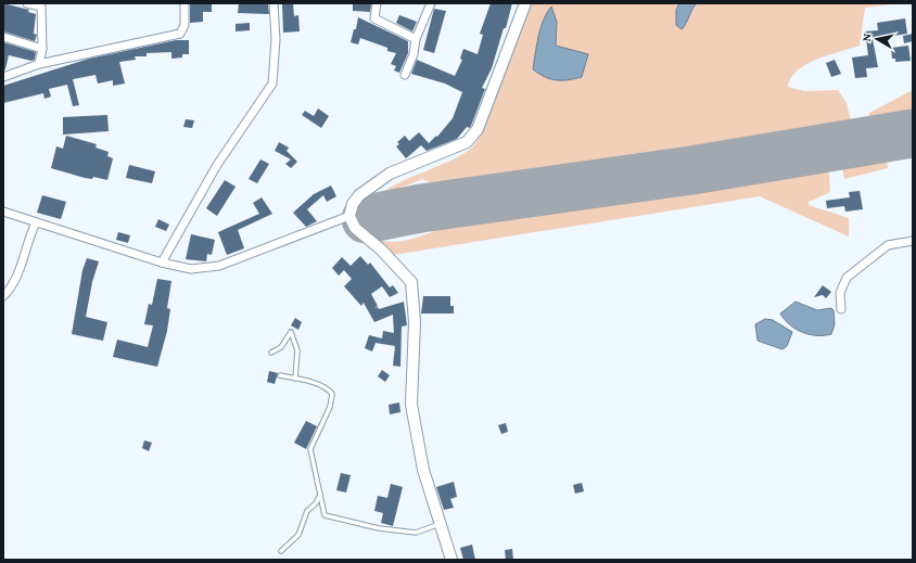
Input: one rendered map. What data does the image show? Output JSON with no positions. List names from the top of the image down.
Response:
{
  "north": "left"
}
